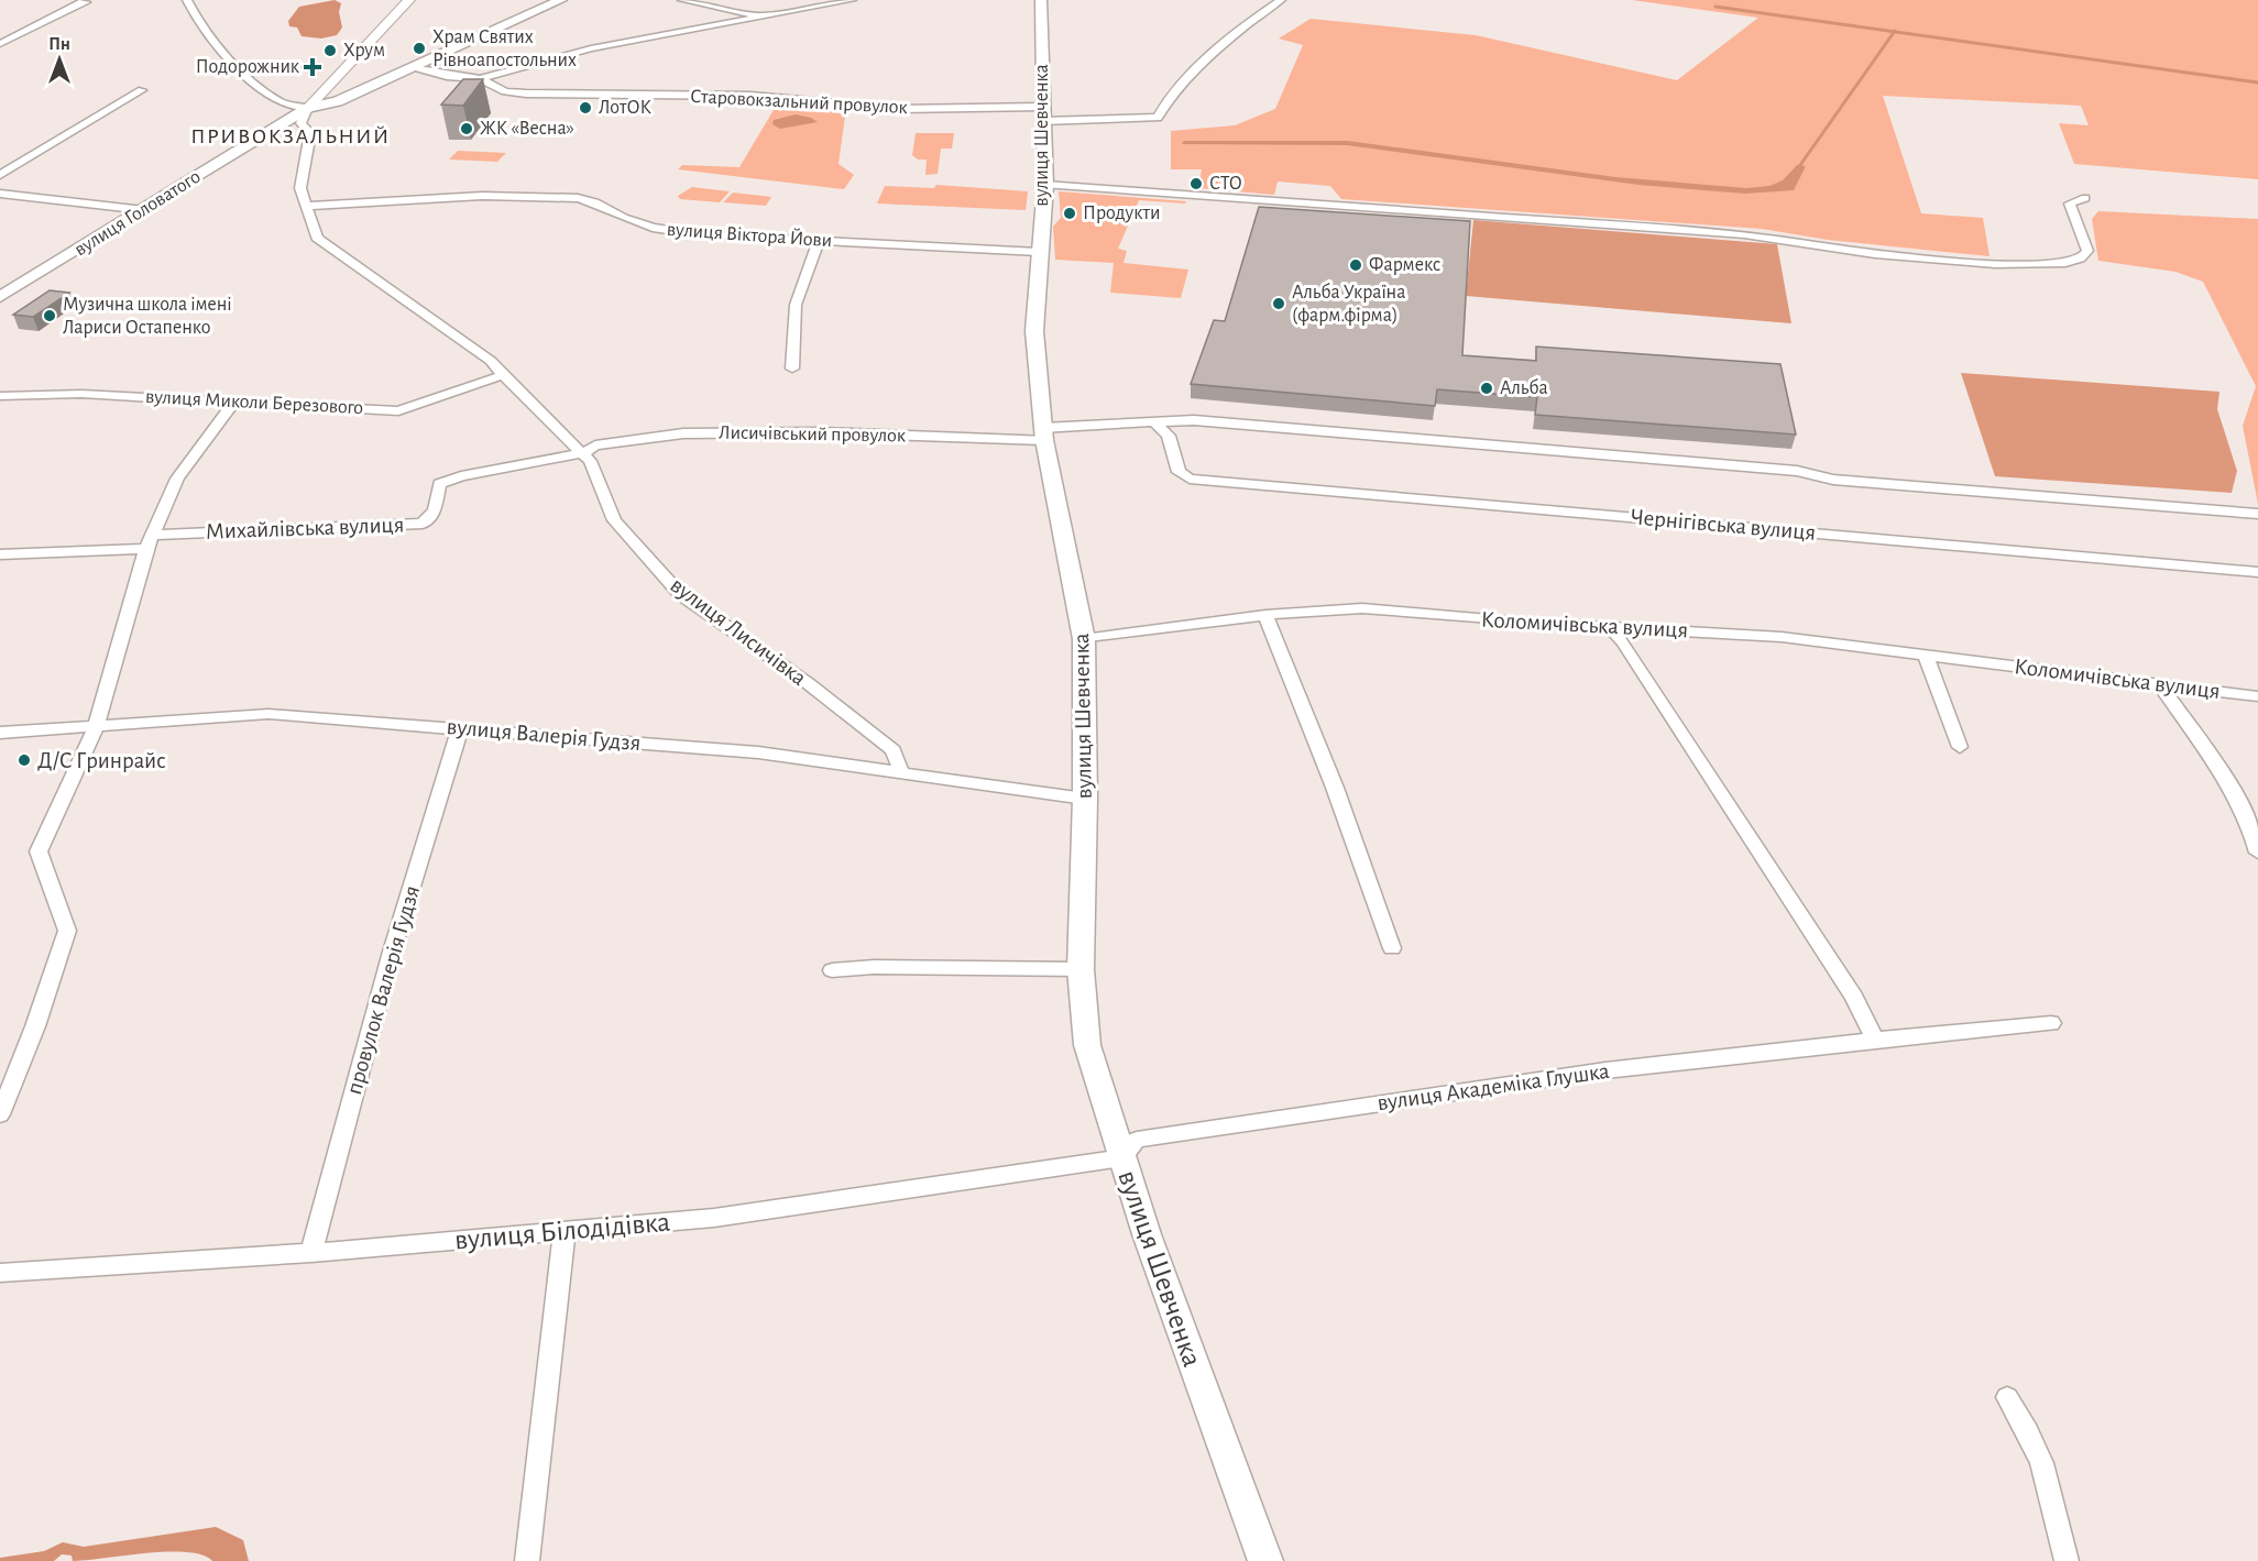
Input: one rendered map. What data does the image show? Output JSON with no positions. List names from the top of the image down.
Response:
{
  "streets": {
    "main road": ["вулиця Шевченка", "вулиця Головатого"],
    "street": [
      "Старовокзальний провулок",
      "вулиця Віктора Йови",
      "вулиця Миколи Березового",
      "Лисичівський провулок",
      "Чернігівська вулиця",
      "Михайлівська вулиця",
      "Коломичівська вулиця",
      "вулиця Лисичівка",
      "вулиця Валерія Гудзя",
      "провулок Валерія Гудзя",
      "вулиця Академіка Глушка",
      "вулиця Білодідівка"
    ]
  },
  "crossings": [
    ["Старовокзальний провулок", "вулиця Шевченка"],
    ["вулиця Шевченка", "вулиця Віктора Йови"],
    ["вулиця Шевченка", "Лисичівський провулок"],
    ["вулиця Шевченка", "Коломичівська вулиця"],
    ["вулиця Шевченка", "вулиця Валерія Гудзя"],
    ["вулиця Шевченка", "вулиця Академіка Глушка"],
    ["вулиця Шевченка", "вулиця Білодідівка"],
    ["вулиця Головатого", "вулиця Лисичівка"],
    ["вулиця Віктора Йови", "вулиця Лисичівка"],
    ["вулиця Миколи Березового", "вулиця Лисичівка"],
    ["Лисичівський провулок", "Михайлівська вулиця"],
    ["Лисичівський провулок", "вулиця Лисичівка"],
    ["Михайлівська вулиця", "вулиця Лисичівка"],
    ["вулиця Лисичівка", "вулиця Валерія Гудзя"],
    ["вулиця Валерія Гудзя", "провулок Валерія Гудзя"],
    ["провулок Валерія Гудзя", "вулиця Білодідівка"],
    ["вулиця Академіка Глушка", "вулиця Білодідівка"]
  ],
  "districts": ["ПРИВОКЗАЛЬНИЙ"],
  "places": {
    "other": [
      "Храм Святих Рівноапостольних",
      "Хрум",
      "ЛотОК",
      "ЖК «Весна»",
      "СТО",
      "Продукти",
      "Фармекс",
      "Альба Україна (фарм.фірма)",
      "Музична школа імені Лариси Остапенко",
      "Альба",
      "Д/С Гринрайс"
    ],
    "health": ["Подорожник"]
  },
  "north": "top"
}
